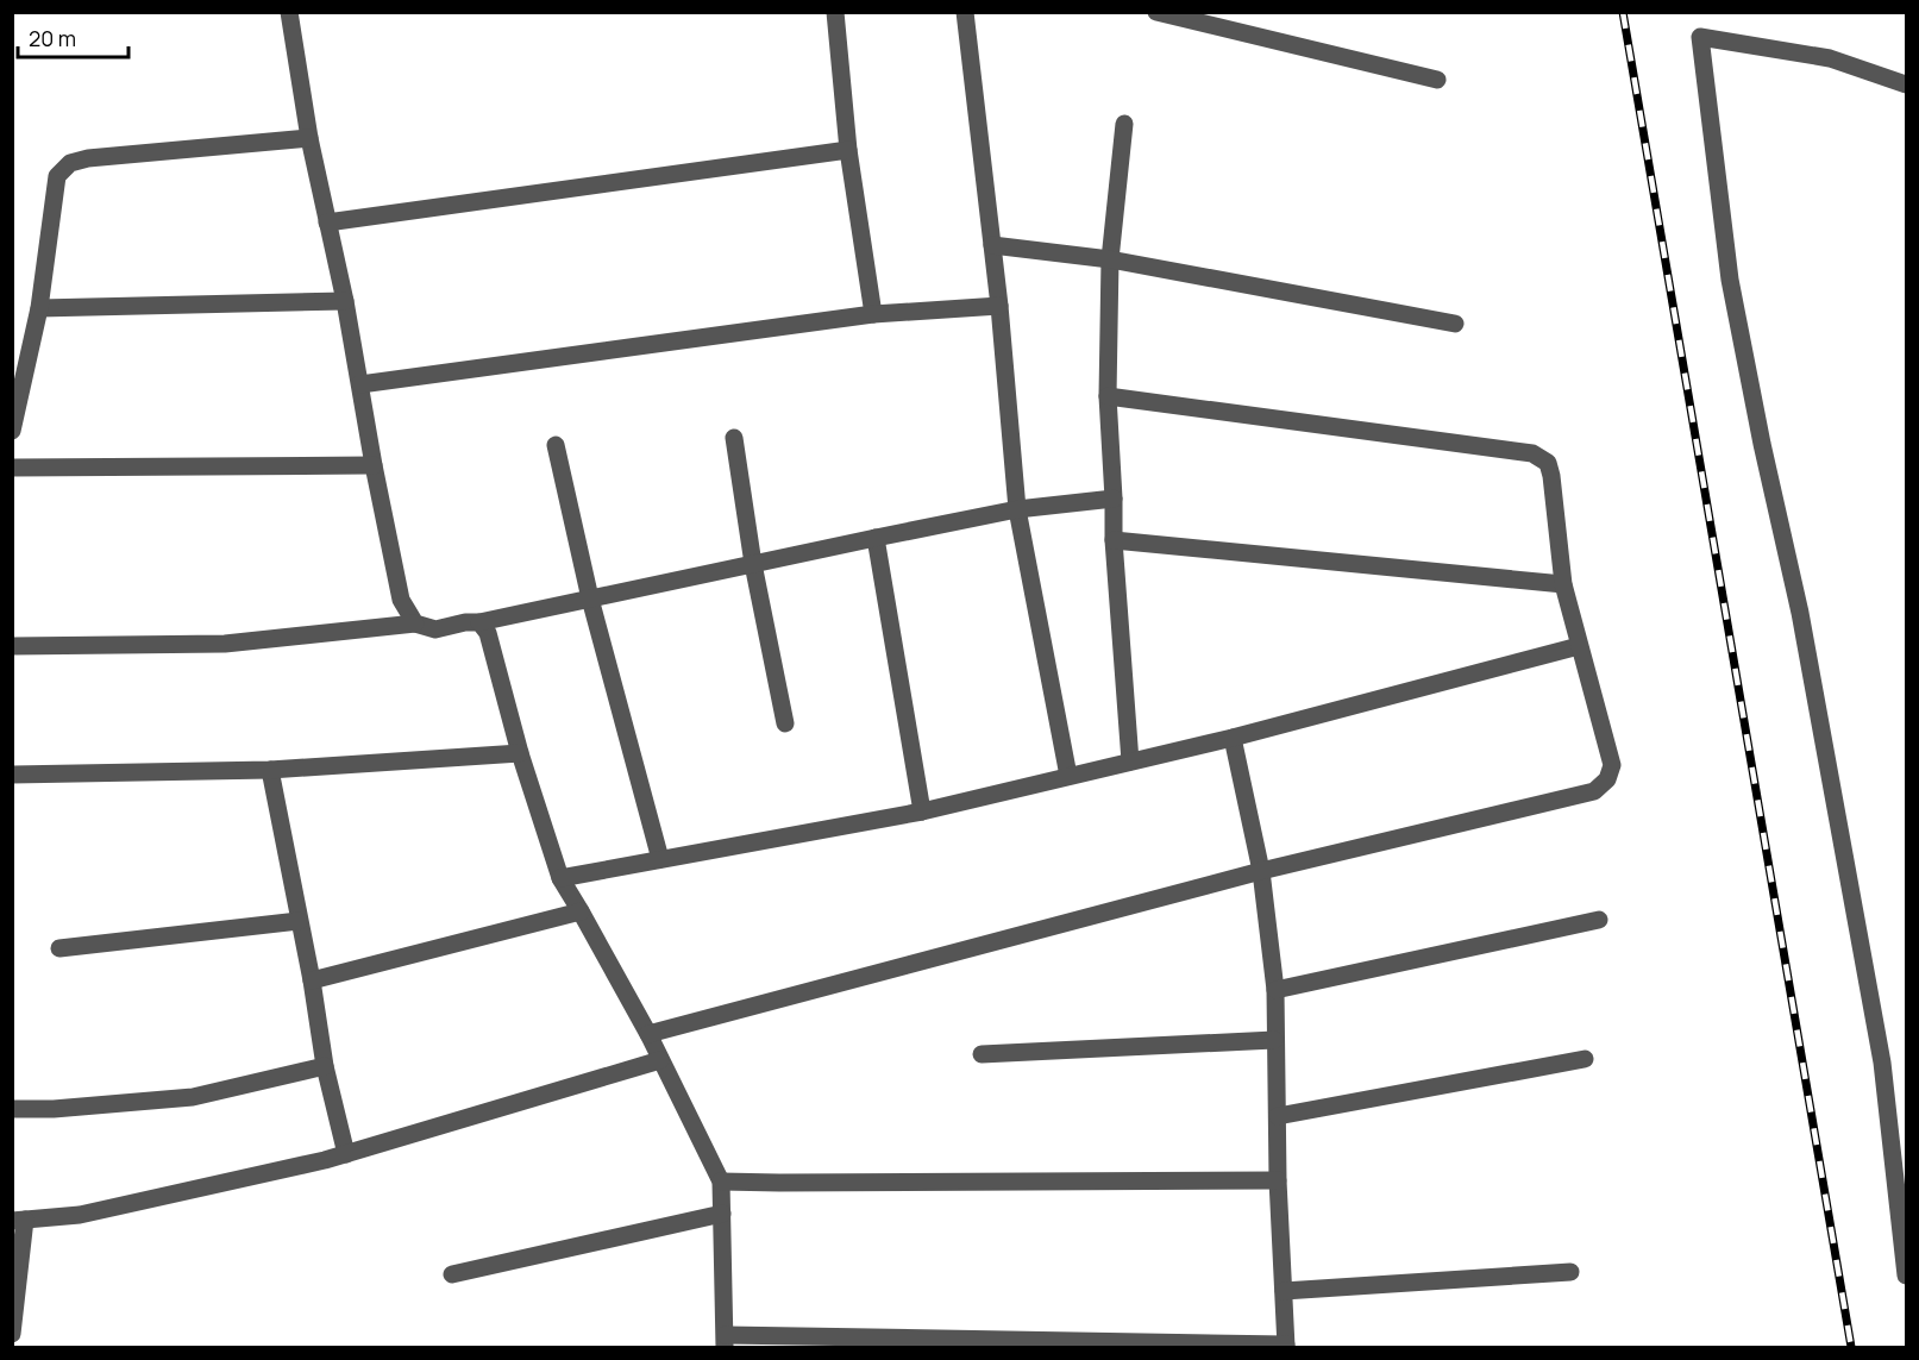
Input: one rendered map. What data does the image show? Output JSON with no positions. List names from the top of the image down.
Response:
{
  "scale_bar": "20 m"
}
